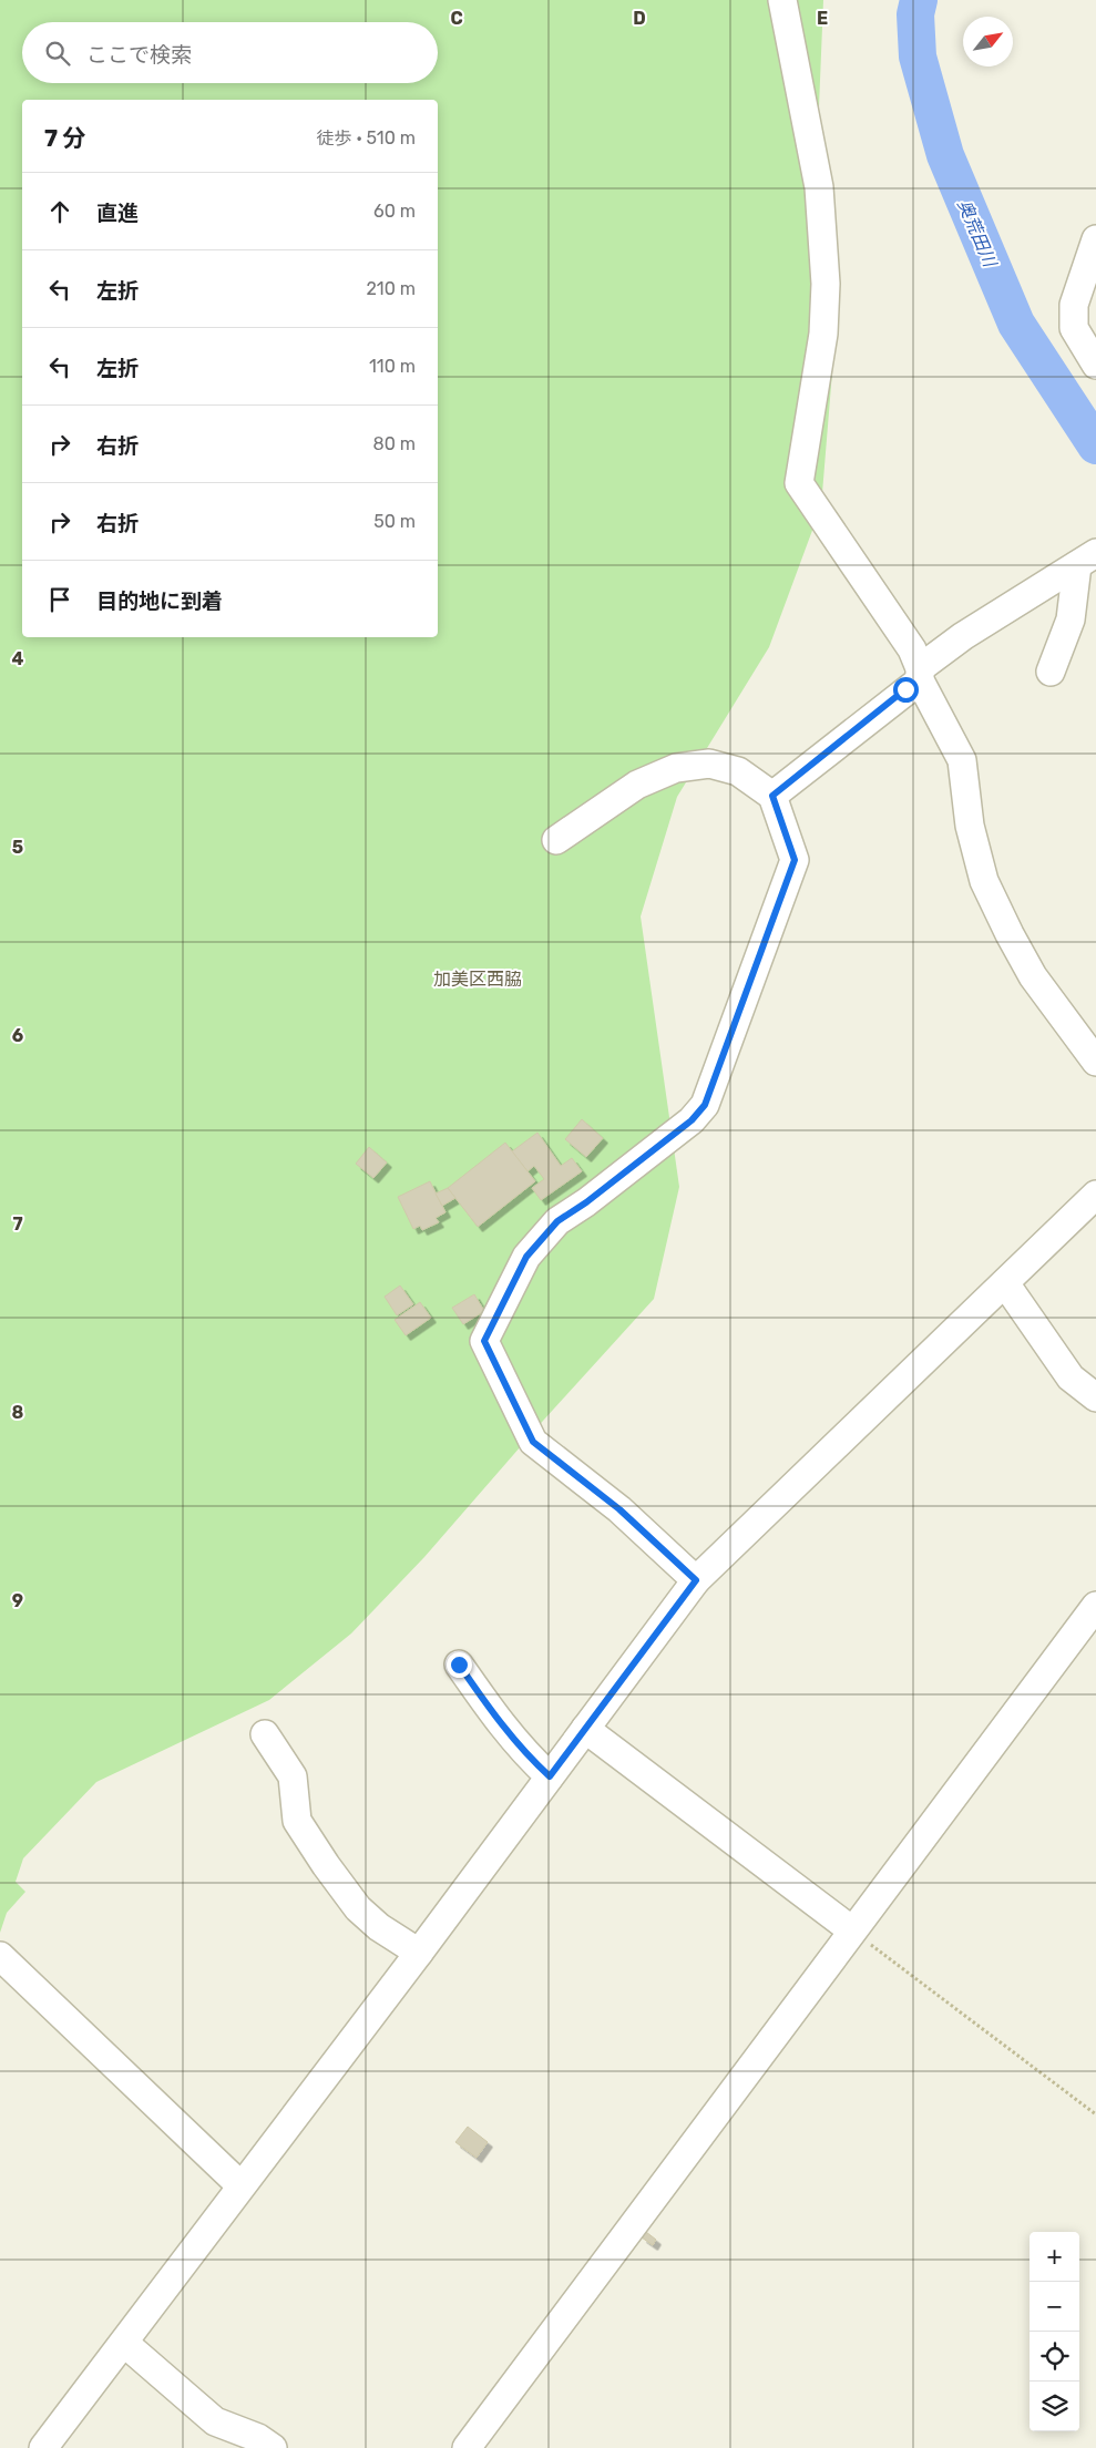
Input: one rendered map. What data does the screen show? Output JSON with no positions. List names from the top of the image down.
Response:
{
  "districts": ["加美区西脇"],
  "water": ["奥荒田川"],
  "north": "top right",
  "page": {
    "search": "ここで検索",
    "heading": ["7 分", "徒歩 · 510 m"],
    "list": [
      ["直進", "60 m"],
      ["左折", "210 m"],
      ["左折", "110 m"],
      ["右折", "80 m"],
      ["右折", "50 m"],
      "目的地に到着"
    ],
    "map_buttons": ["+", "−"]
  },
  "grid": {
    "columns": ["C", "D", "E"],
    "rows": [
      "4",
      "5",
      "6",
      "7",
      "8",
      "9"
    ]
  }
}
